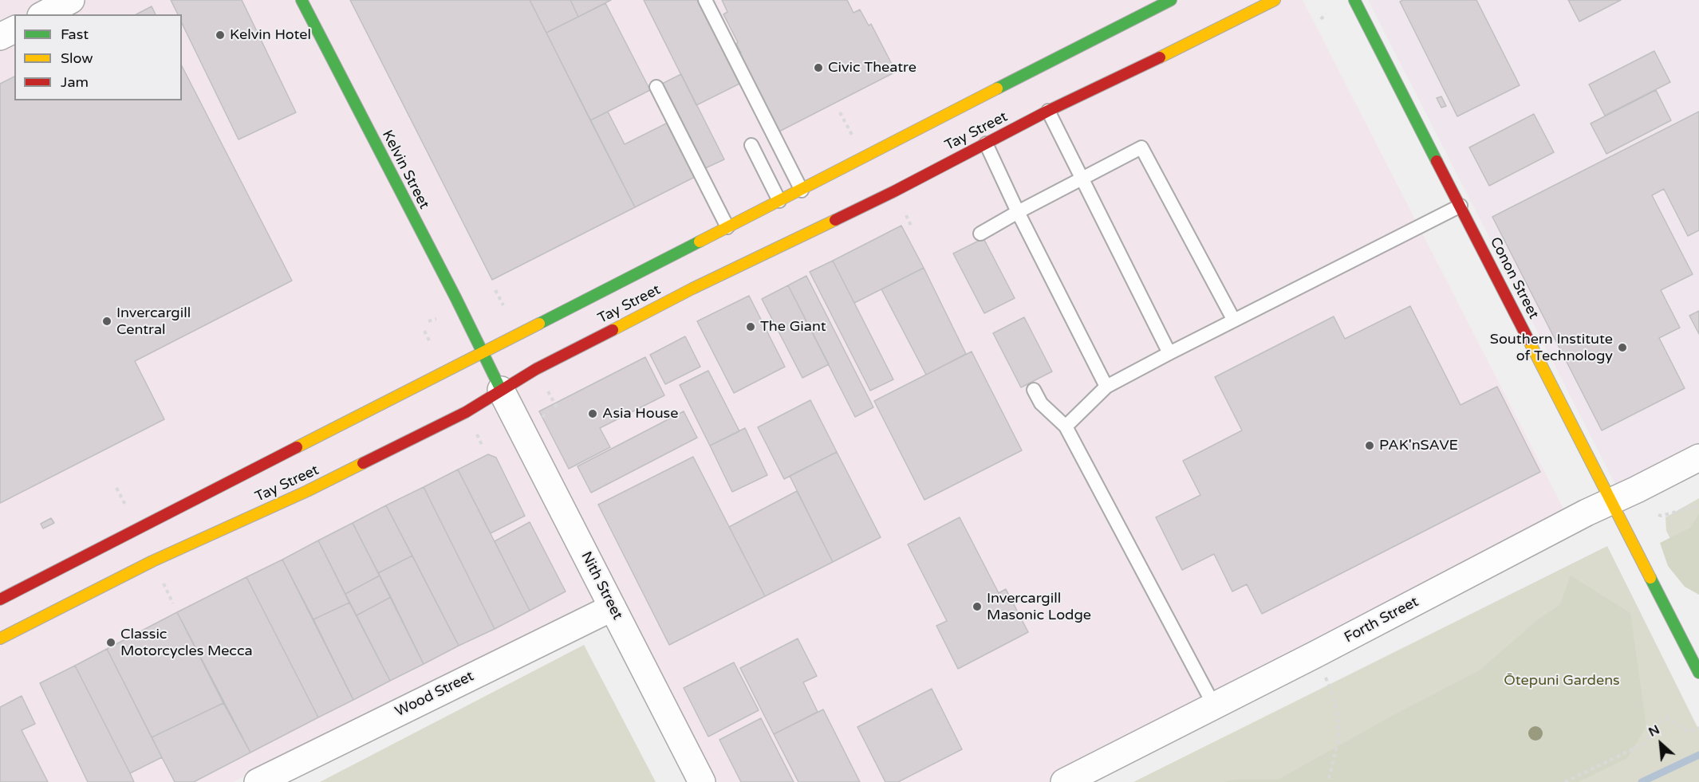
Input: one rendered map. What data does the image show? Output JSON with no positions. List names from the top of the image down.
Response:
{
  "streets": {
    "main road": ["Tay Street", "Kelvin Street", "Conon Street"],
    "street": ["Nith Street", "Forth Street", "Wood Street"]
  },
  "crossings": [
    ["Tay Street", "Kelvin Street"],
    ["Tay Street", "Nith Street"],
    ["Kelvin Street", "Nith Street"],
    ["Conon Street", "Forth Street"],
    ["Nith Street", "Wood Street"]
  ],
  "parks": ["Ōtepuni Gardens"],
  "places": [
    "Kelvin Hotel",
    "Civic Theatre",
    "Invercargill Central",
    "The Giant",
    "Southern Institute of Technology",
    "Asia House",
    "PAK'nSAVE",
    "Invercargill Masonic Lodge",
    "Classic Motorcycles Mecca"
  ],
  "legend": ["Fast", "Slow", "Jam"],
  "north": "top left"
}
